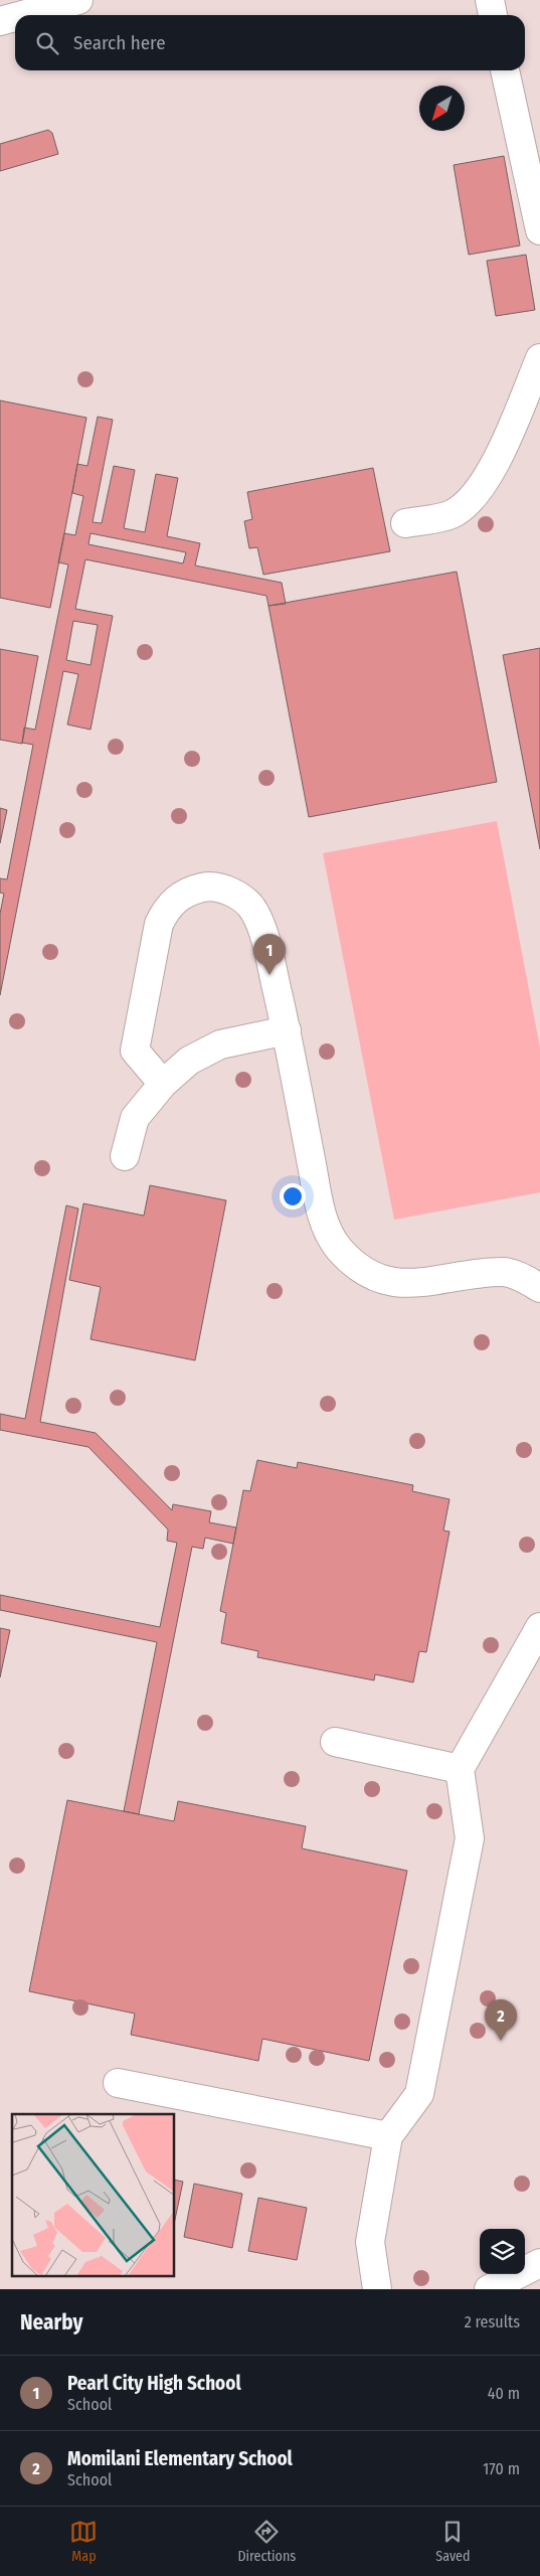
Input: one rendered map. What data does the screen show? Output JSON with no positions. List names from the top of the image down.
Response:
{
  "north": "bottom left",
  "page": {
    "search": "Search here",
    "pins": ["1", "2"],
    "heading": ["Nearby", "2 results"],
    "list": [
      {
        "mark": "1",
        "name": "Pearl City High School",
        "note": "School",
        "value": "40 m"
      },
      {
        "mark": "2",
        "name": "Momilani Elementary School",
        "note": "School",
        "value": "170 m"
      }
    ],
    "nav": ["Map", "Directions", "Saved"]
  }
}
